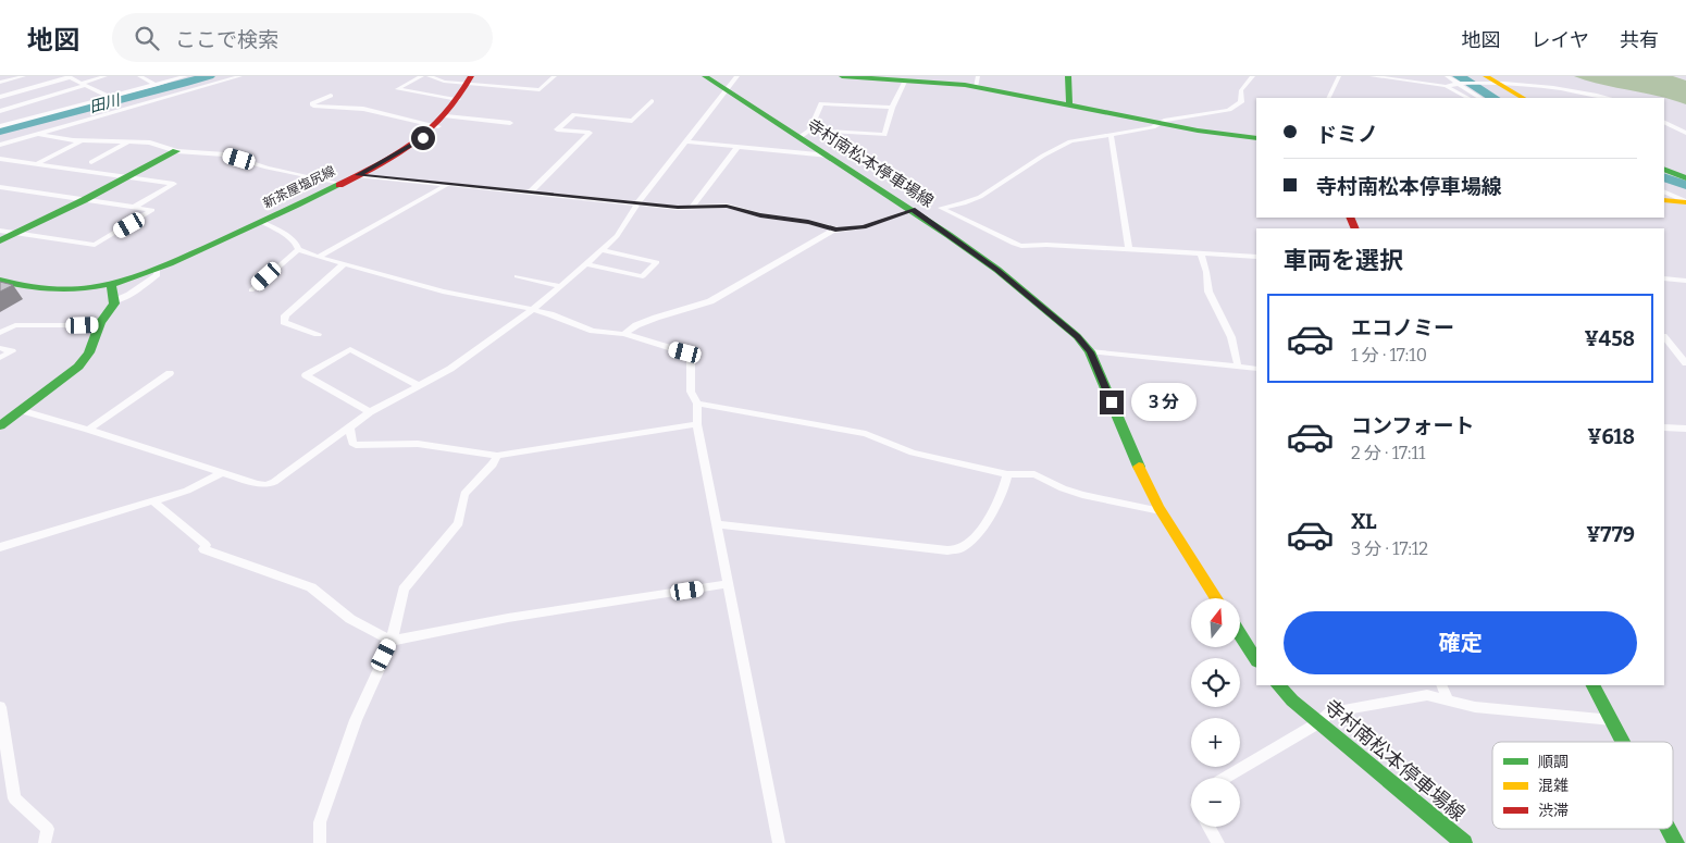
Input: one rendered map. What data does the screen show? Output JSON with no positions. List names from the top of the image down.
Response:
{
  "streets": {
    "main road": ["寺村南松本停車場線", "新茶屋塩尻線"]
  },
  "water": ["田川"],
  "legend": ["順調", "混雑", "渋滞"],
  "north": "top",
  "page": {
    "header": "地図",
    "search": "ここで検索",
    "nav": ["地図", "レイヤ", "共有"],
    "banner": ["ドミノ", "寺村南松本停車場線"],
    "heading": "車両を選択",
    "list": [
      {
        "name": "エコノミー",
        "note": "1 分 · 17:10",
        "value": "¥458"
      },
      {
        "name": "コンフォート",
        "note": "2 分 · 17:11",
        "value": "¥618"
      },
      {
        "name": "XL",
        "note": "3 分 · 17:12",
        "value": "¥779"
      }
    ],
    "bubble": "3 分",
    "map_buttons": ["+", "−"],
    "buttons": "確定"
  }
}
